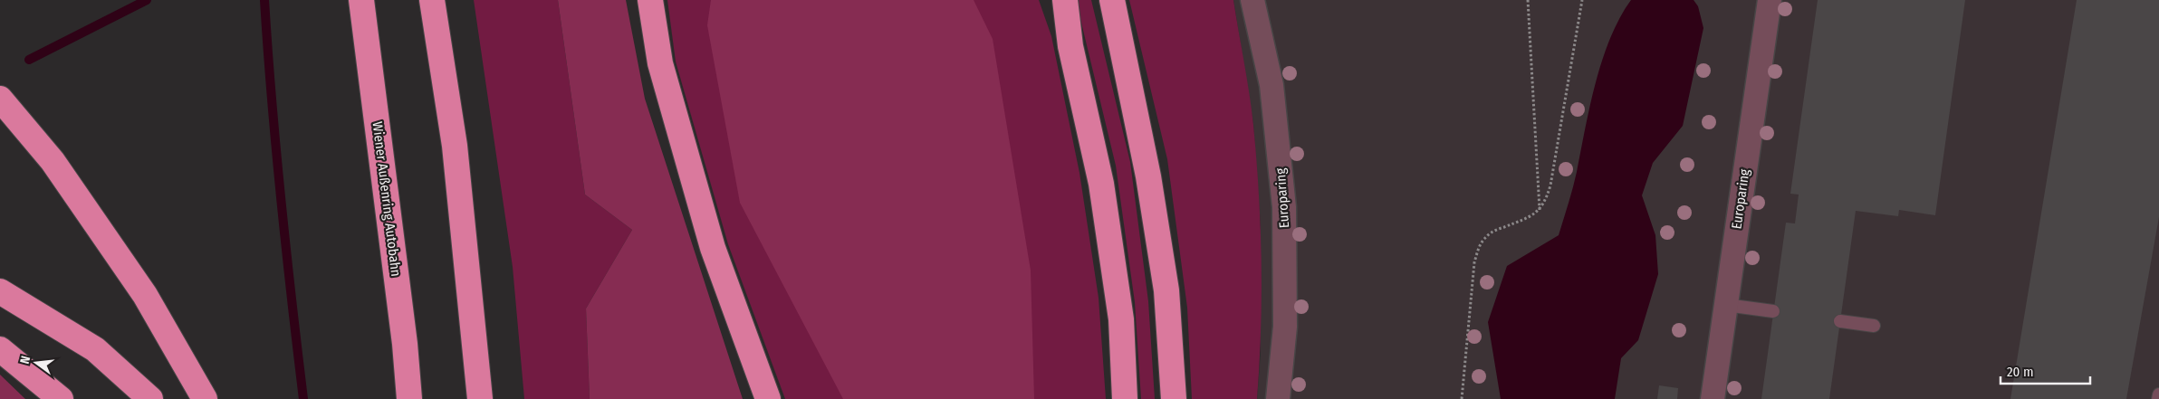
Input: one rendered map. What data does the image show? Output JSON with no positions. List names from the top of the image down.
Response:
{
  "streets": {
    "highway": ["Wiener Außenring Autobahn"],
    "street": ["Europaring"]
  },
  "scale_bar": "20 m",
  "north": "left"
}
